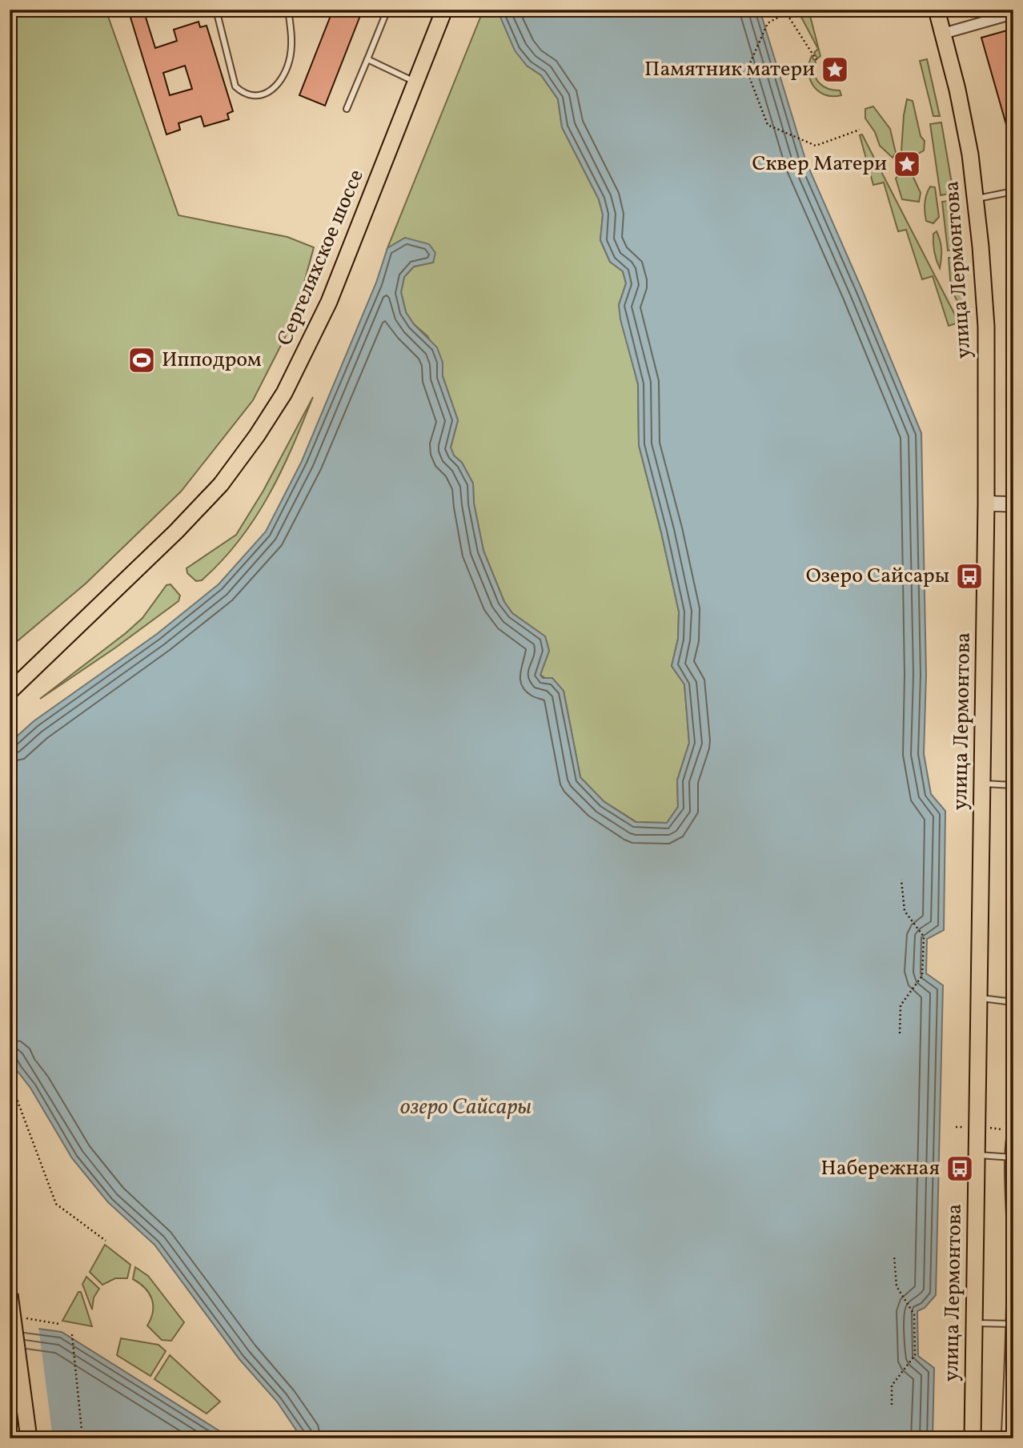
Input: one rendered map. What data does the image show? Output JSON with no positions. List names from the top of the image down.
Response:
{
  "streets": {
    "main road": ["Сергеляхское шоссе", "улица Лермонтова"]
  },
  "water": ["озеро Сайсары"],
  "places": {
    "place": ["Памятник матери", "Сквер Матери"],
    "sports": ["Ипподром"],
    "bus stop": ["Озеро Сайсары", "Набережная"]
  }
}
